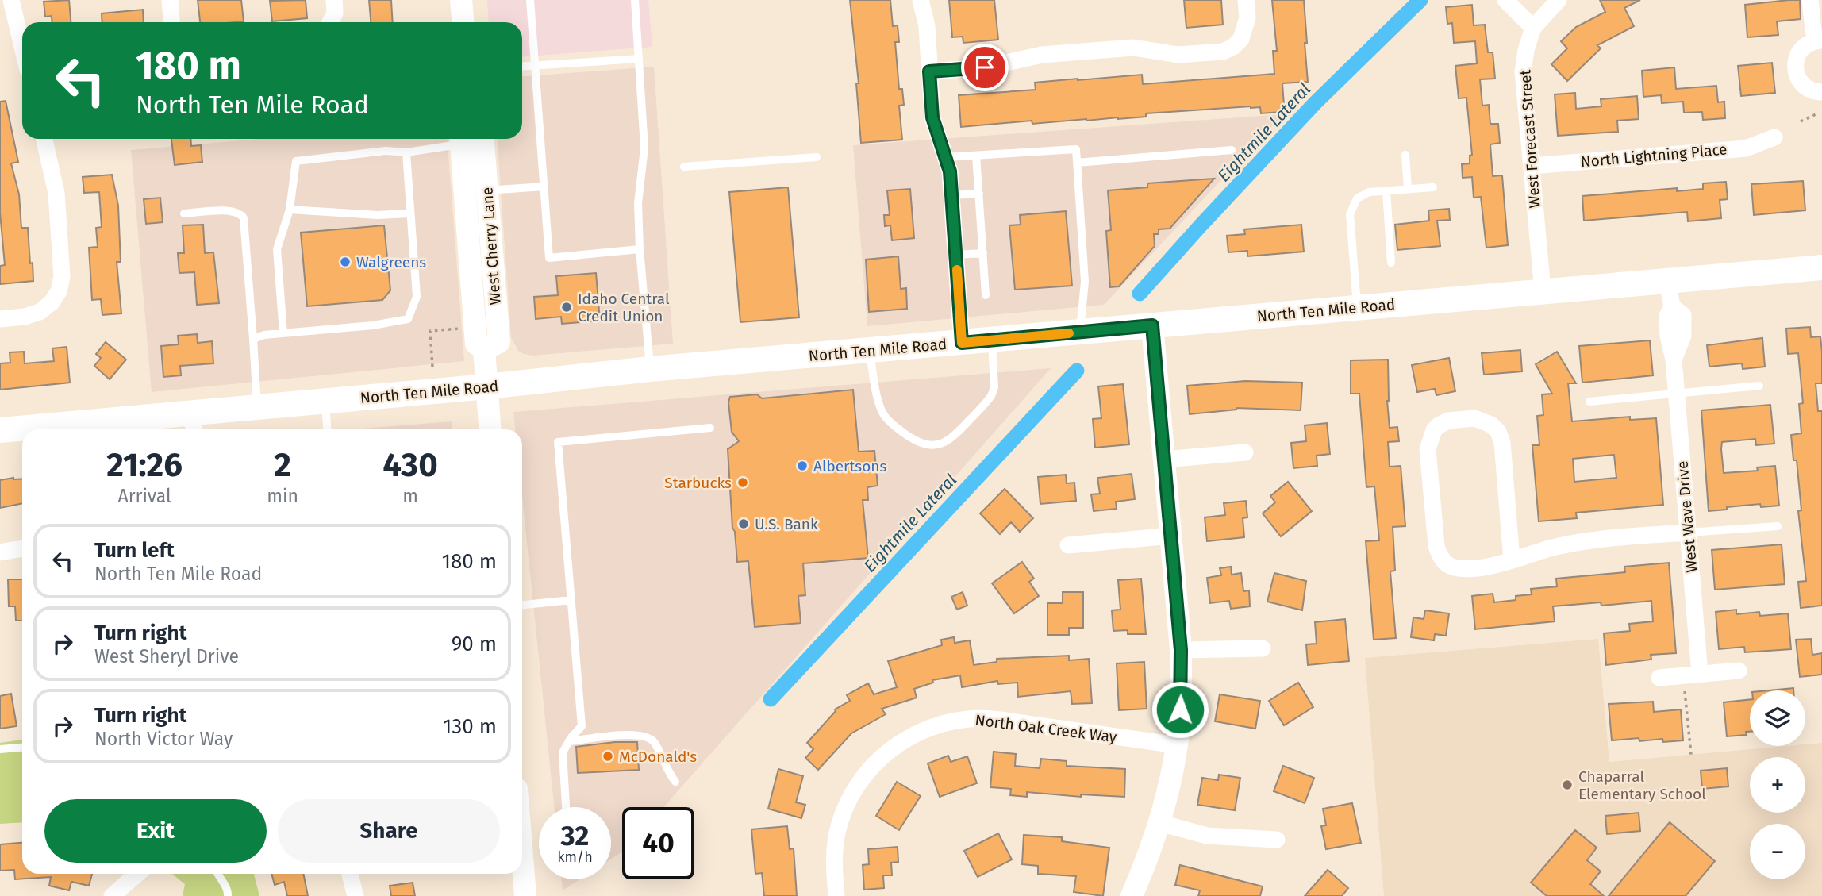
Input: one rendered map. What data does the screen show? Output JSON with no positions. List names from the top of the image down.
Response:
{
  "streets": {
    "main road": ["West Cherry Lane", "North Ten Mile Road"],
    "street": [
      "West Forecast Street",
      "North Lightning Place",
      "West Wave Drive",
      "North Oak Creek Way"
    ]
  },
  "crossings": [
    ["West Forecast Street", "North Lightning Place"],
    ["West Forecast Street", "North Ten Mile Road"],
    ["West Cherry Lane", "North Ten Mile Road"],
    ["North Ten Mile Road", "West Wave Drive"]
  ],
  "water": ["Eightmile Lateral"],
  "places": [
    "Walgreens",
    "Idaho Central Credit Union",
    "Albertsons",
    "Starbucks",
    "U.S. Bank",
    "McDonald's",
    "Chaparral Elementary School"
  ],
  "page": {
    "turn": ["180 m", "North Ten Mile Road"],
    "eta": [
      "21:26",
      "Arrival",
      "2",
      "min",
      "430",
      "m"
    ],
    "list": [
      {
        "name": "Turn left",
        "note": "North Ten Mile Road",
        "value": "180 m"
      },
      {
        "name": "Turn right",
        "note": "West Sheryl Drive",
        "value": "90 m"
      },
      {
        "name": "Turn right",
        "note": "North Victor Way",
        "value": "130 m"
      }
    ],
    "map_buttons": ["+", "−"],
    "buttons": ["Exit", "Share"],
    "speed": "32 km/h",
    "limit": "40"
  }
}
